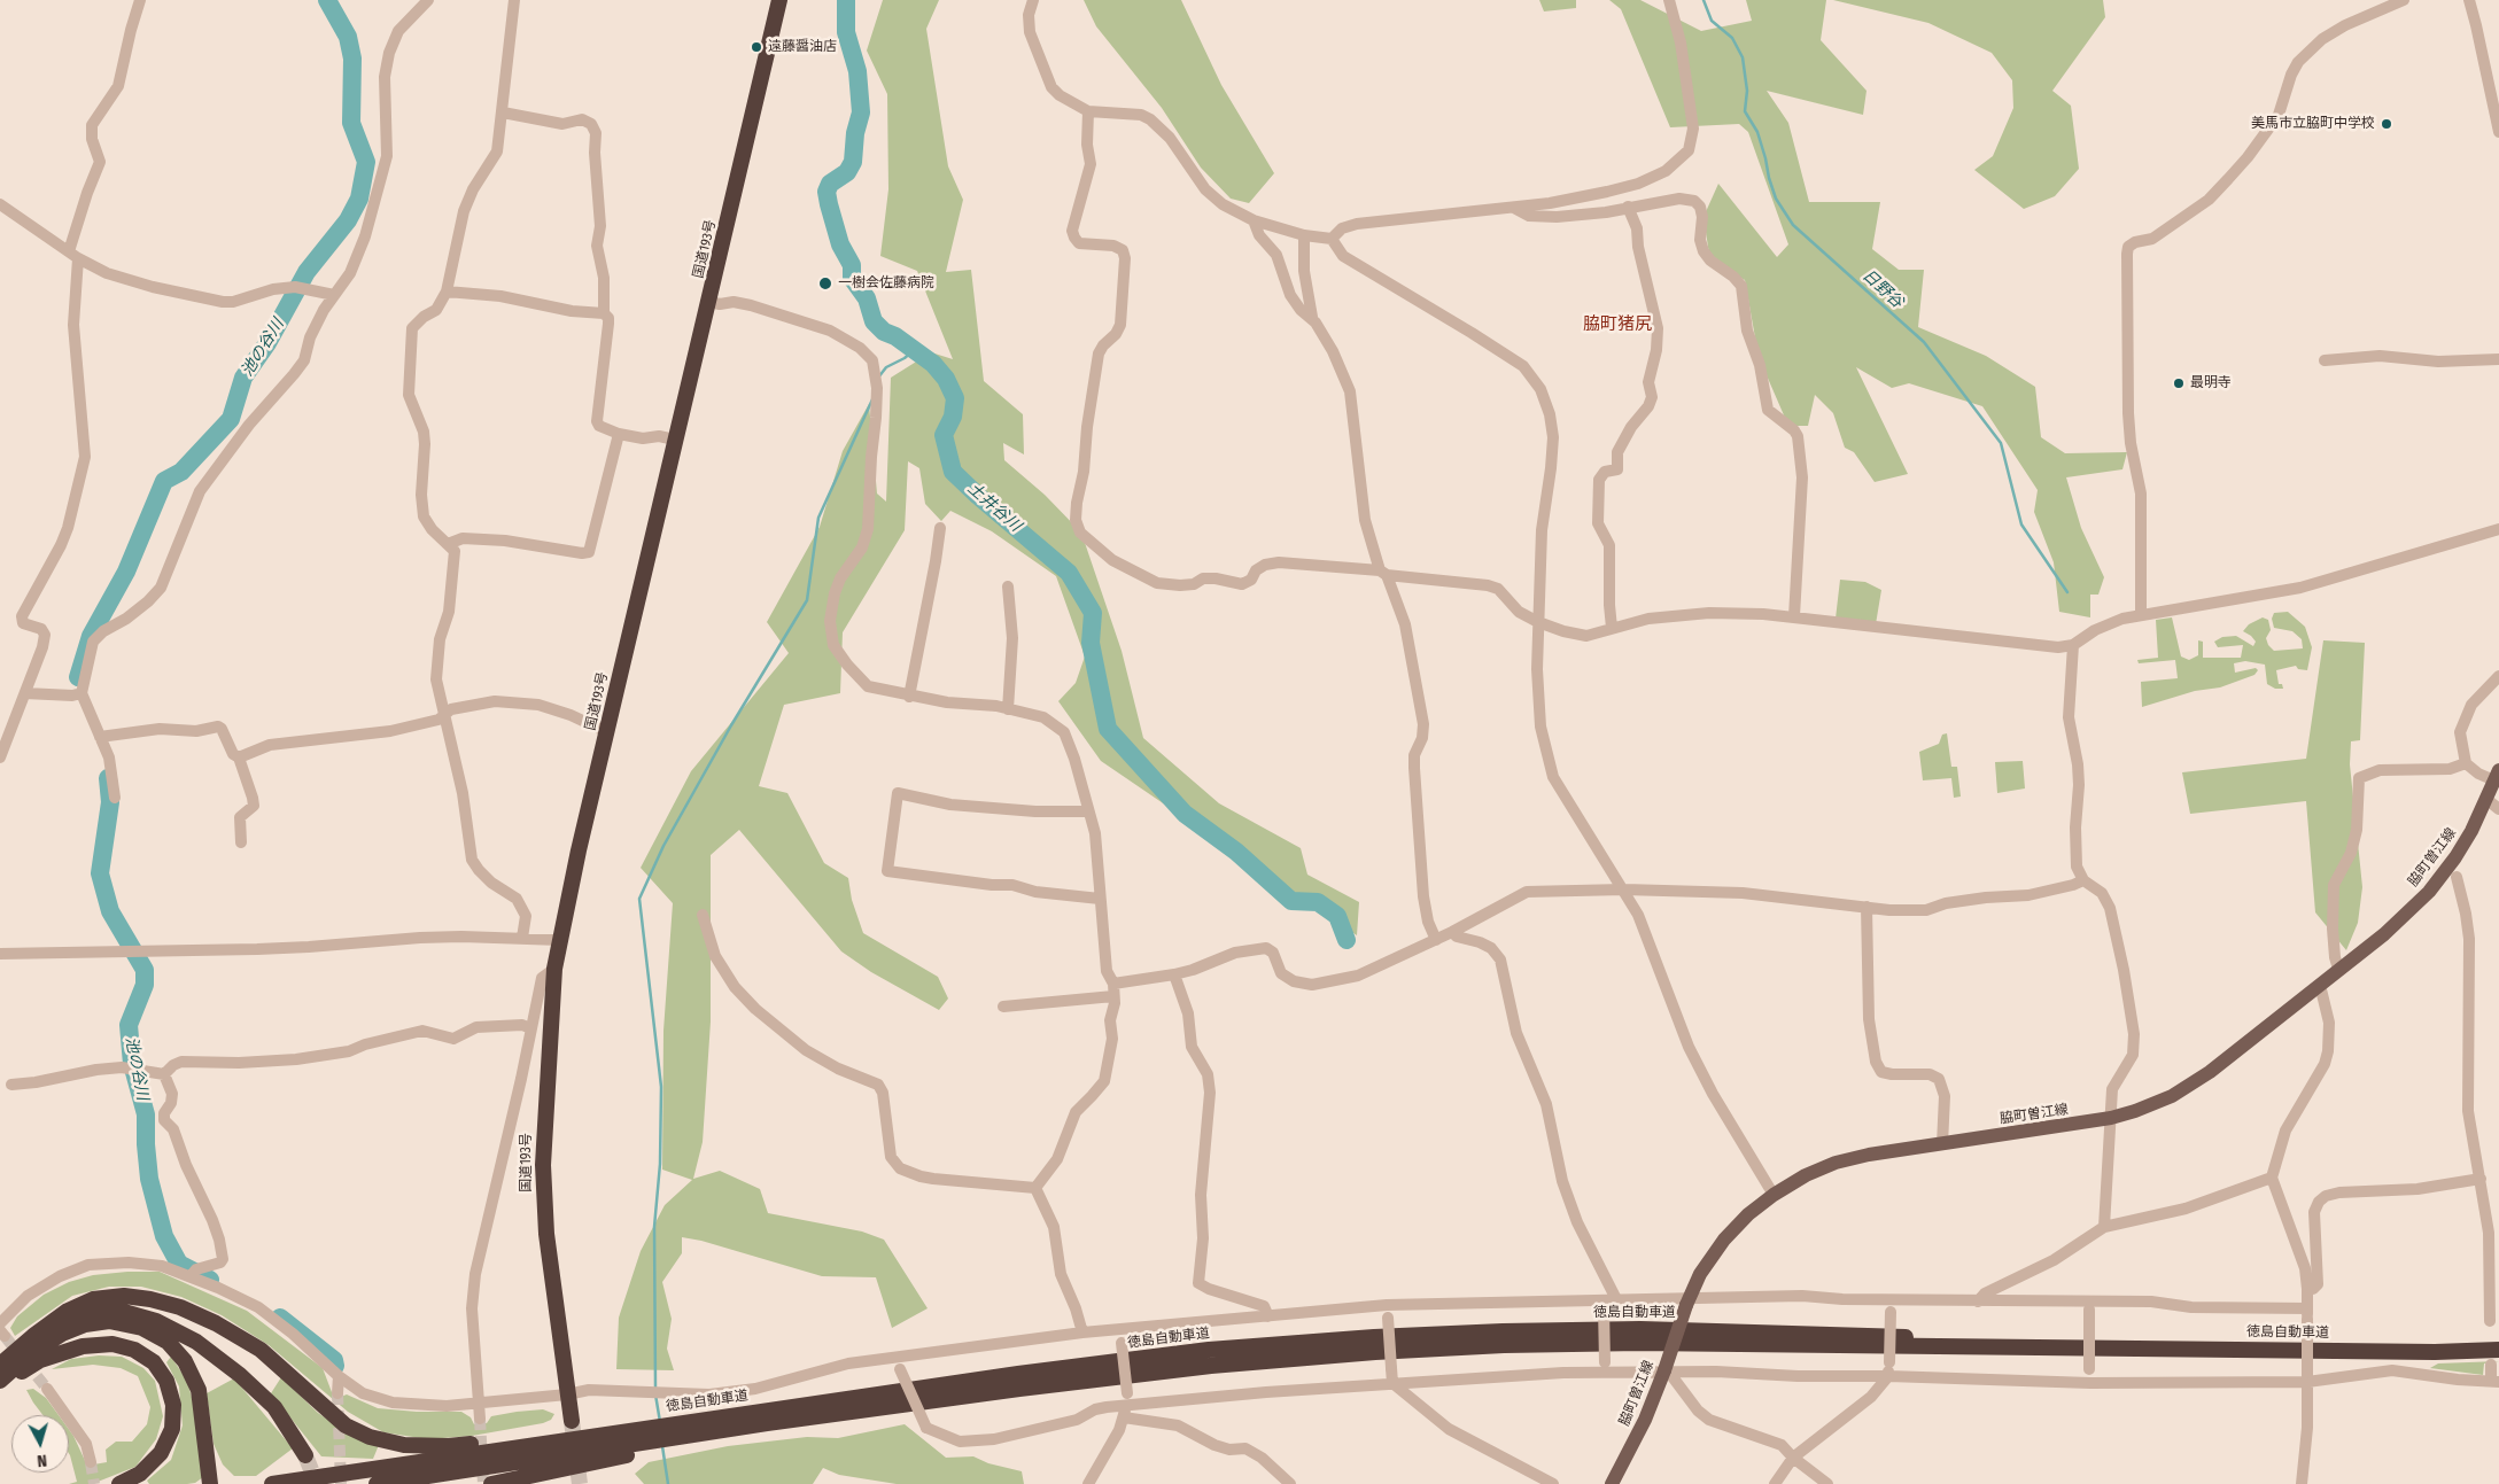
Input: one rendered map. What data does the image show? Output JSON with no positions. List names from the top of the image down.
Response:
{
  "streets": {
    "highway": ["国道193号", "徳島自動車道"],
    "main road": ["脇町曽江線"]
  },
  "districts": ["脇町猪尻"],
  "water": ["日野谷", "池の谷川", "土井谷川"],
  "places": [
    "遠藤醤油店",
    "美馬市立脇町中学校",
    "一樹会佐藤病院",
    "最明寺"
  ],
  "north": "bottom"
}
